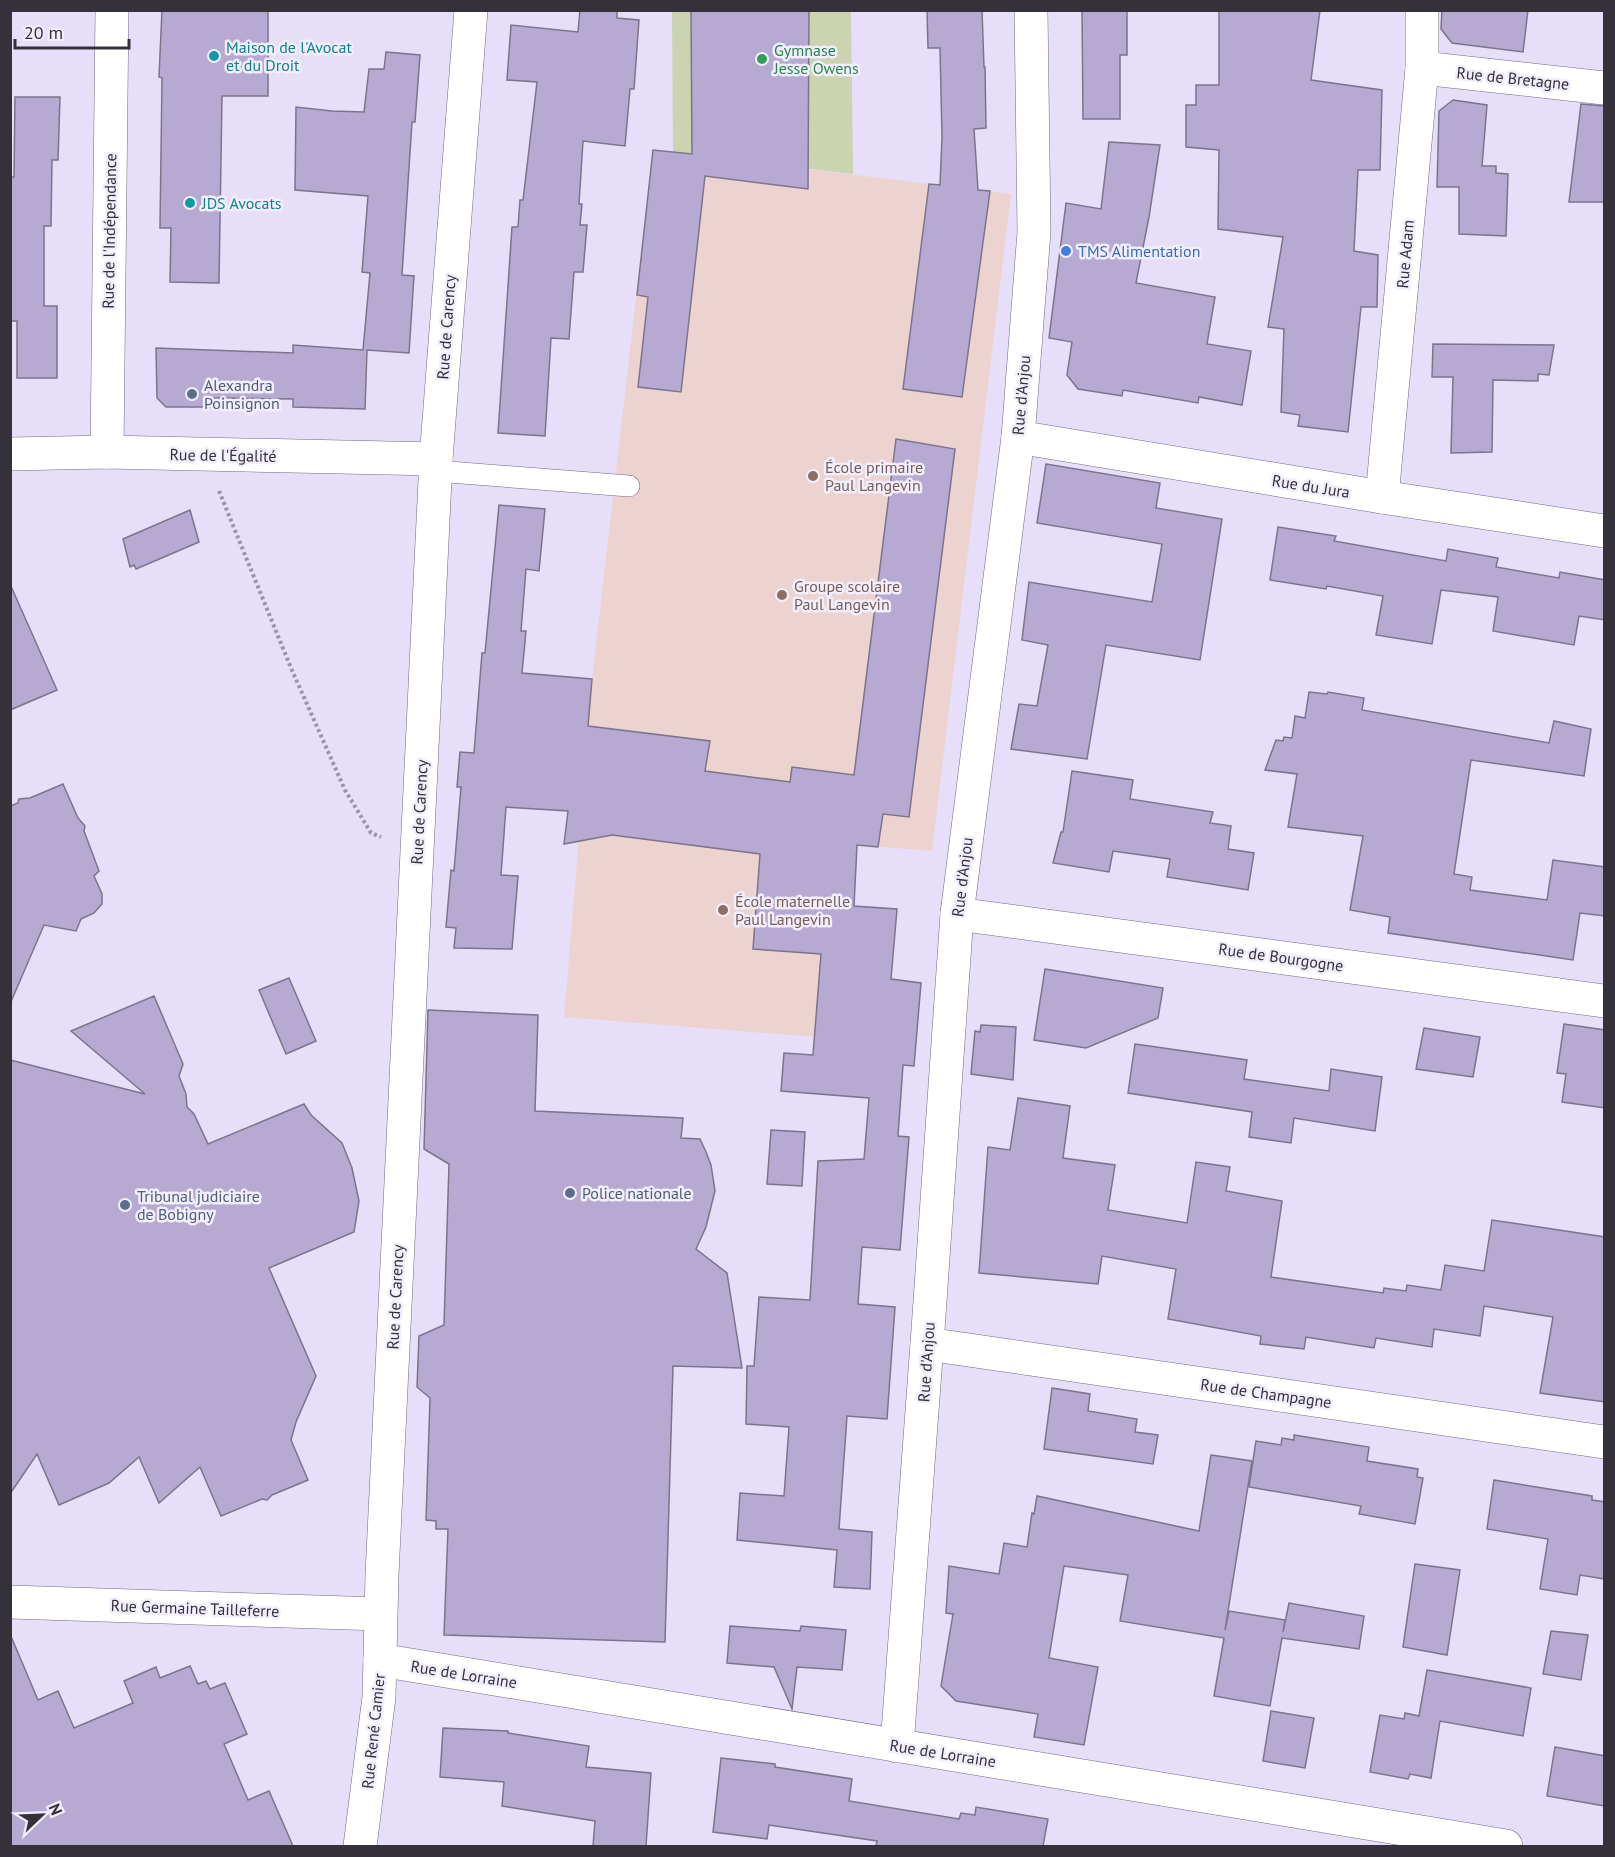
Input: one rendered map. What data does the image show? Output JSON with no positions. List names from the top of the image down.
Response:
{
  "streets": {
    "street": [
      "Rue de Bretagne",
      "Rue de l'Indépendance",
      "Rue Adam",
      "Rue de Carency",
      "Rue d'Anjou",
      "Rue de l'Égalité",
      "Rue du Jura",
      "Rue de Bourgogne",
      "Rue de Champagne",
      "Rue Germaine Tailleferre",
      "Rue de Lorraine",
      "Rue René Camier"
    ]
  },
  "crossings": [
    ["Rue de Bretagne", "Rue Adam"],
    ["Rue de l'Indépendance", "Rue de l'Égalité"],
    ["Rue Adam", "Rue du Jura"],
    ["Rue de Carency", "Rue de l'Égalité"],
    ["Rue de Carency", "Rue Germaine Tailleferre"],
    ["Rue de Carency", "Rue René Camier"],
    ["Rue d'Anjou", "Rue du Jura"],
    ["Rue d'Anjou", "Rue de Bourgogne"],
    ["Rue d'Anjou", "Rue de Champagne"],
    ["Rue d'Anjou", "Rue de Lorraine"],
    ["Rue Germaine Tailleferre", "Rue René Camier"],
    ["Rue de Lorraine", "Rue René Camier"]
  ],
  "places": [
    "Maison de l'Avocat et du Droit",
    "Gymnase Jesse Owens",
    "JDS Avocats",
    "TMS Alimentation",
    "Alexandra Poinsignon",
    "École primaire Paul Langevin",
    "Groupe scolaire Paul Langevin",
    "École maternelle Paul Langevin",
    "Police nationale",
    "Tribunal judiciaire de Bobigny"
  ],
  "scale_bar": "20 m",
  "north": "top right"
}
